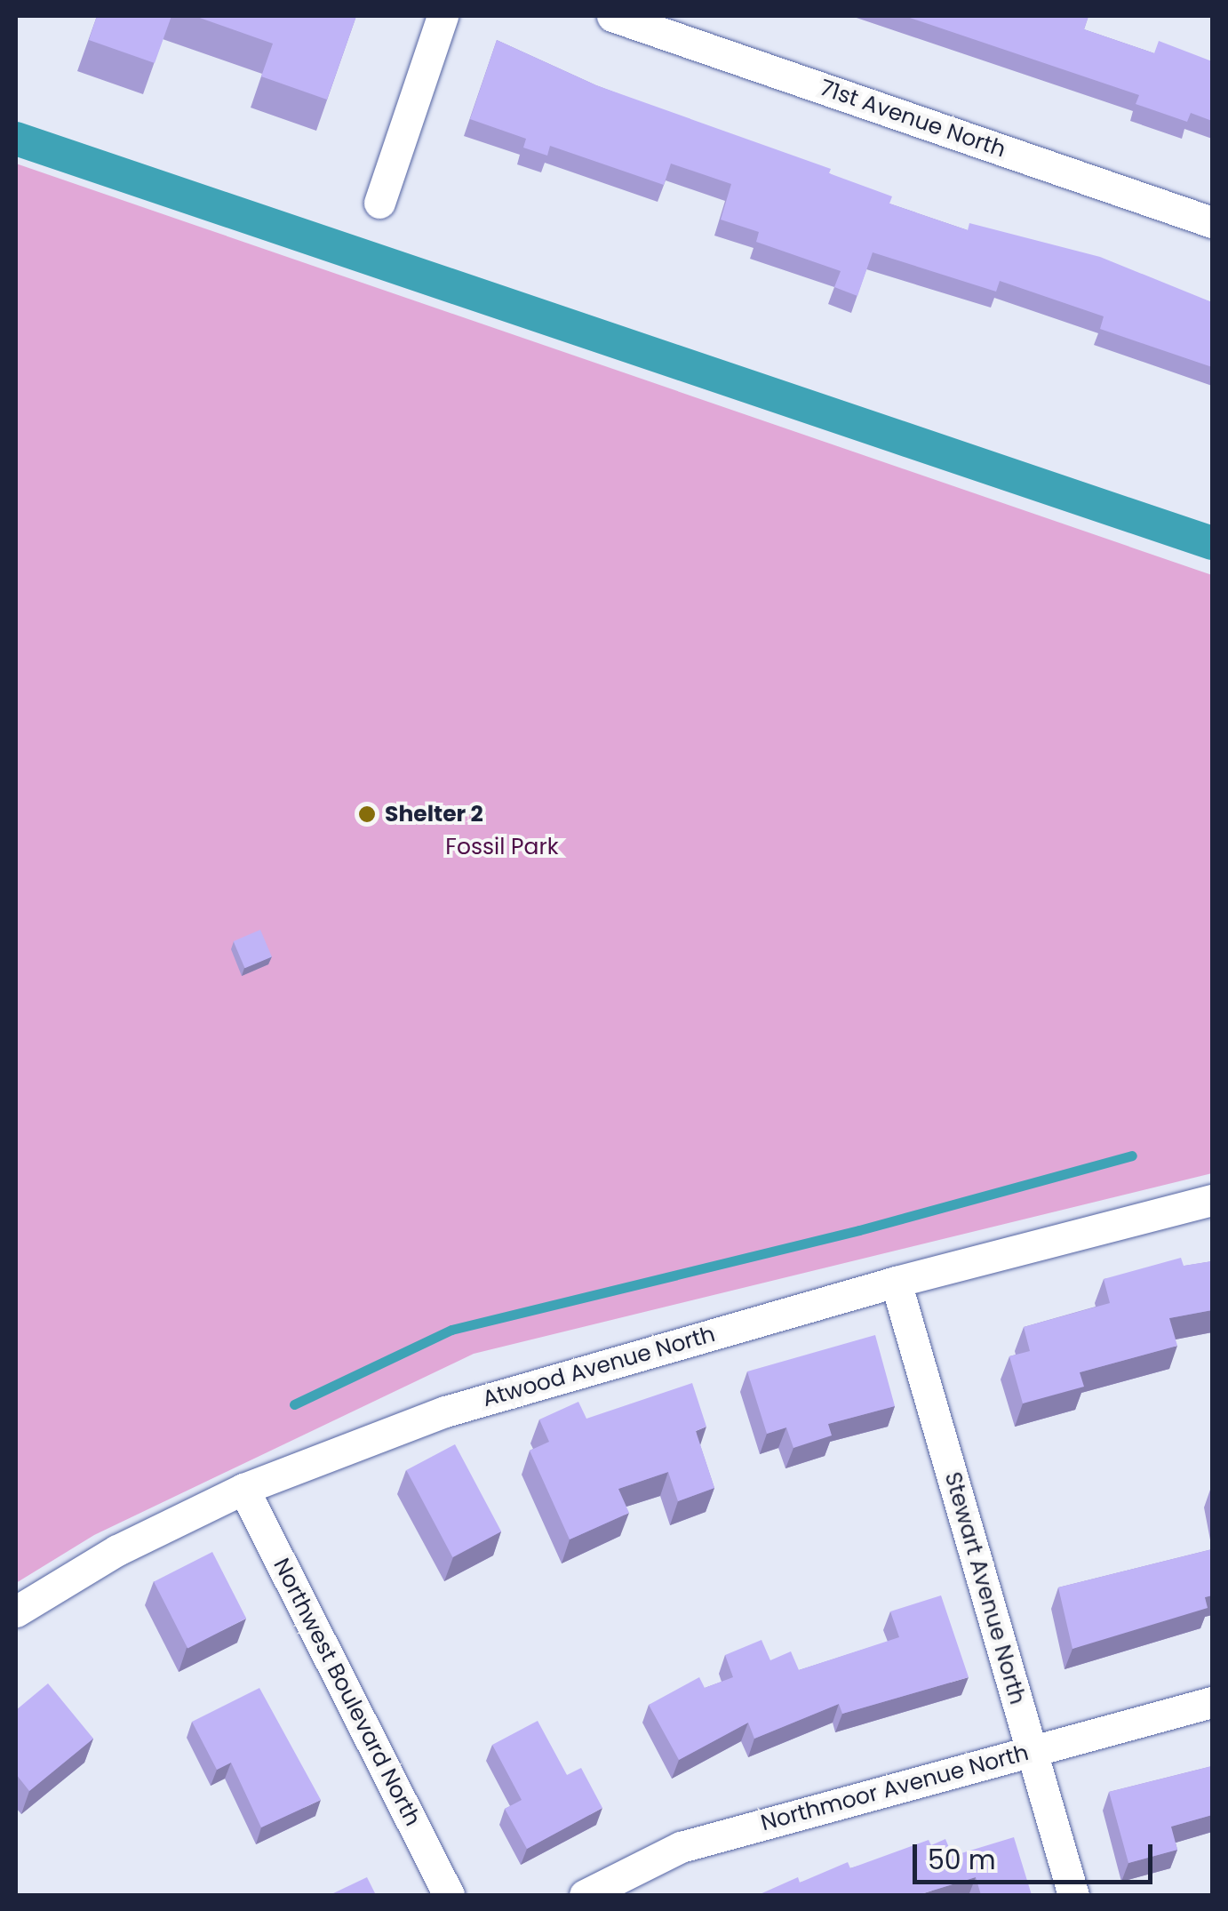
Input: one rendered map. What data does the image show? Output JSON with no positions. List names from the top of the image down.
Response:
{
  "streets": {
    "street": [
      "71st Avenue North",
      "Atwood Avenue North",
      "Stewart Avenue North",
      "Northwest Boulevard North",
      "Northmoor Avenue North"
    ]
  },
  "crossings": [
    ["Atwood Avenue North", "Stewart Avenue North"],
    ["Atwood Avenue North", "Northwest Boulevard North"],
    ["Stewart Avenue North", "Northmoor Avenue North"]
  ],
  "parks": ["Fossil Park"],
  "places": ["Shelter 2"],
  "scale_bar": "50 m"
}
